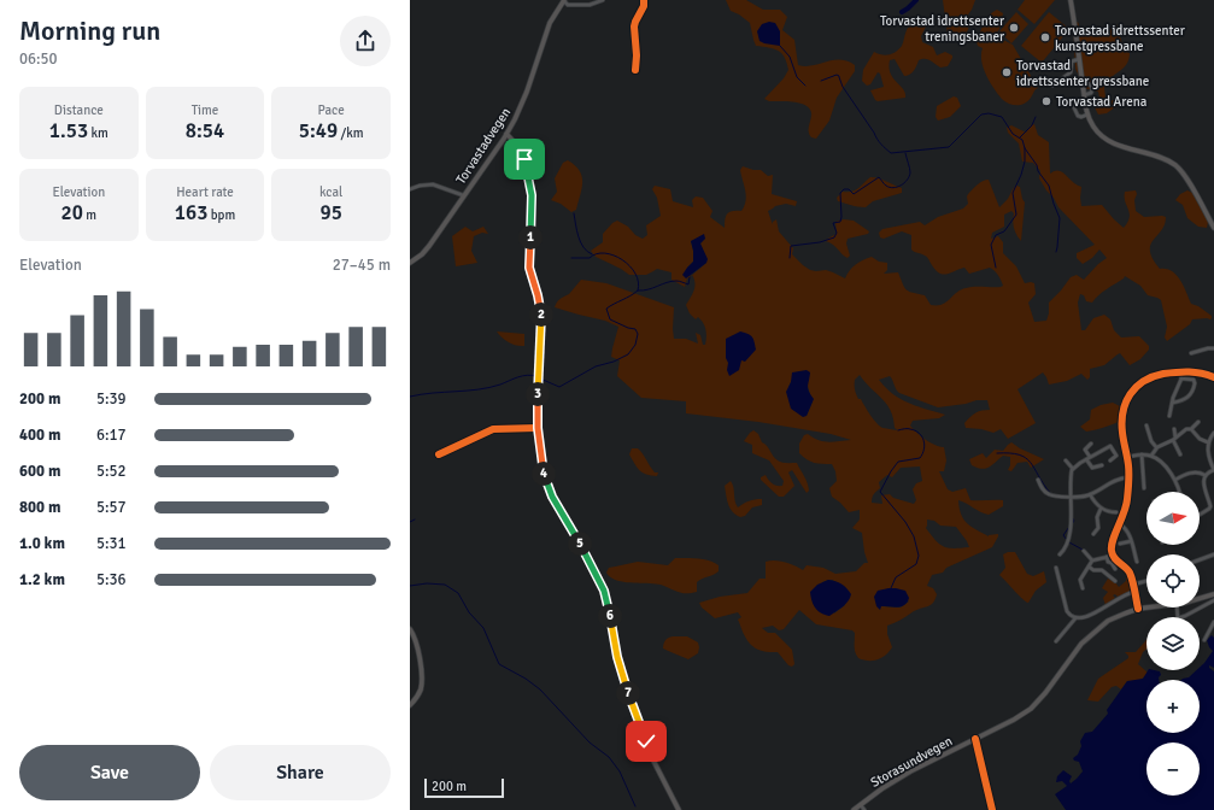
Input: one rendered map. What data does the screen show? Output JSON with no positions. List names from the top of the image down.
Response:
{
  "streets": {
    "main road": ["Torvastadvegen", "Storasundvegen"]
  },
  "places": [
    "Torvastad idrettsenter treningsbaner",
    "Torvastad idrettssenter kunstgressbane",
    "Torvastad idrettssenter gressbane",
    "Torvastad Arena"
  ],
  "scale_bar": "200 m",
  "north": "right",
  "page": {
    "heading": ["Morning run", "06:50"],
    "stats": [
      ["Distance", "1.53 km"],
      ["Time", "8:54"],
      ["Pace", "5:49 /km"],
      ["Elevation", "20 m"],
      ["Heart rate", "163 bpm"],
      ["kcal", "95"]
    ],
    "pins": [
      "1",
      "2",
      "3",
      "4",
      "5",
      "6",
      "7"
    ],
    "chart": ["Elevation", "27–45 m"],
    "list": [
      {
        "name": "200 m",
        "note": "5:39"
      },
      {
        "name": "400 m",
        "note": "6:17"
      },
      {
        "name": "600 m",
        "note": "5:52"
      },
      {
        "name": "800 m",
        "note": "5:57"
      },
      {
        "name": "1.0 km",
        "note": "5:31"
      },
      {
        "name": "1.2 km",
        "note": "5:36"
      }
    ],
    "map_buttons": ["+", "−"],
    "buttons": ["Save", "Share"],
    "scale": "200 m"
  }
}
